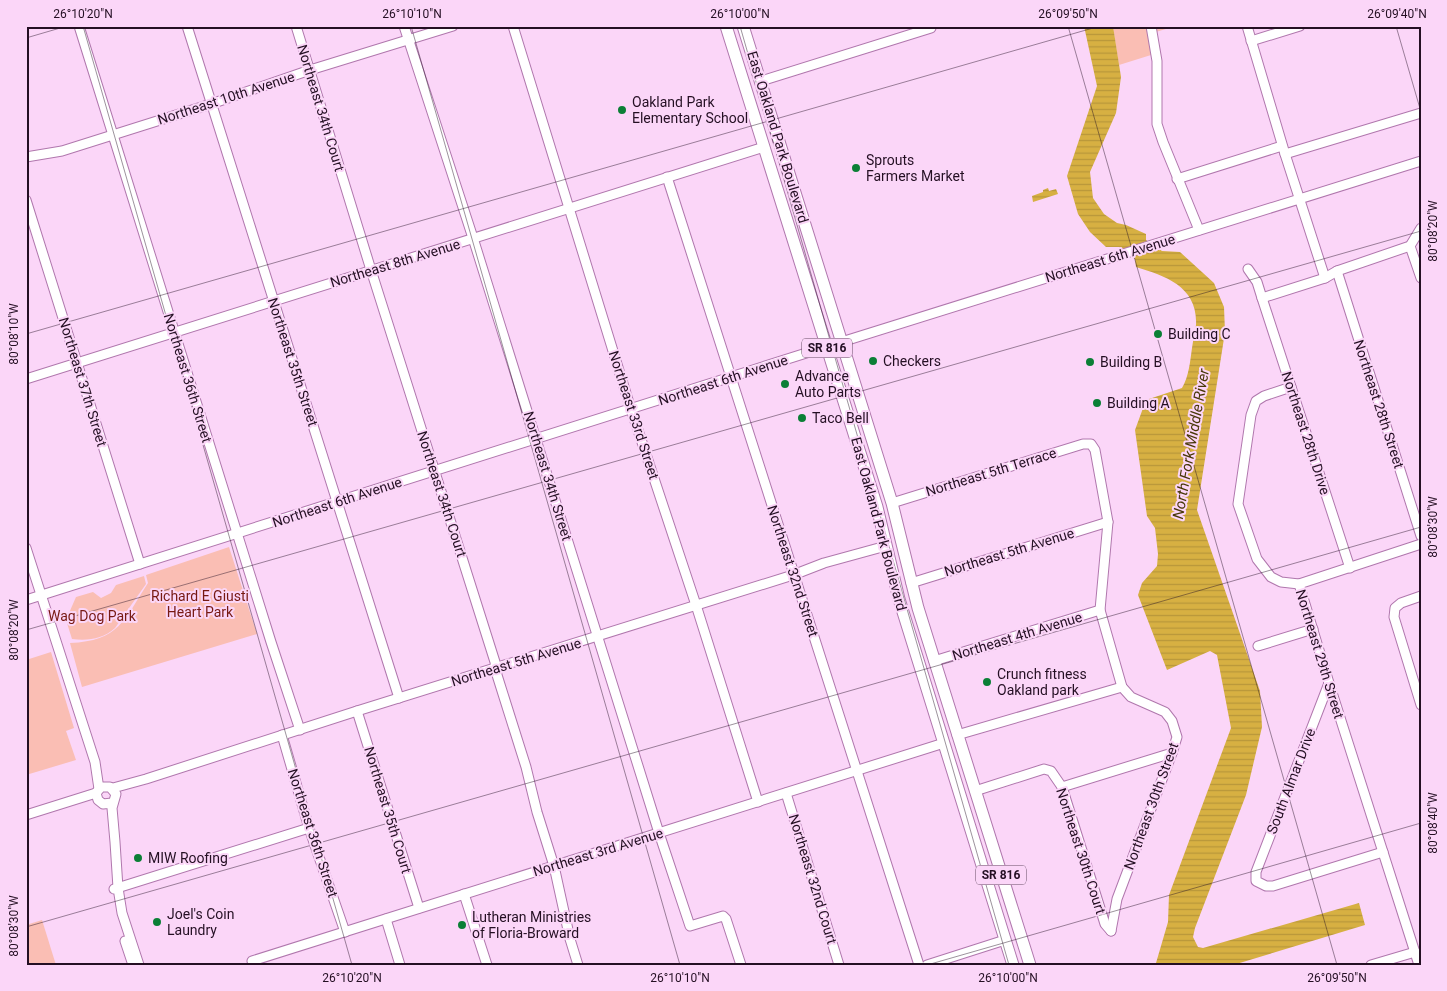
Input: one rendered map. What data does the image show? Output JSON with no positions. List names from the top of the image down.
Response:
{
  "streets": {
    "main road": ["East Oakland Park Boulevard", "SR 816"],
    "street": [
      "Northeast 10th Avenue",
      "Northeast 34th Court",
      "Northeast 6th Avenue",
      "Northeast 8th Avenue",
      "Northeast 35th Street",
      "Northeast 36th Street",
      "Northeast 37th Street",
      "Northeast 28th Street",
      "Northeast 33rd Street",
      "Northeast 28th Drive",
      "Northeast 5th Terrace",
      "Northeast 34th Street",
      "Northeast 5th Avenue",
      "Northeast 32nd Street",
      "Northeast 4th Avenue",
      "Northeast 29th Street",
      "South Almar Drive",
      "Northeast 30th Street",
      "Northeast 35th Court",
      "Northeast 30th Court",
      "Northeast 3rd Avenue",
      "Northeast 32nd Court"
    ]
  },
  "crossings": [
    ["Northeast 10th Avenue", "Northeast 34th Court"],
    ["Northeast 10th Avenue", "Northeast 35th Street"],
    ["Northeast 10th Avenue", "Northeast 36th Street"],
    ["Northeast 10th Avenue", "Northeast 34th Street"],
    ["Northeast 34th Court", "Northeast 6th Avenue"],
    ["Northeast 34th Court", "Northeast 8th Avenue"],
    ["Northeast 34th Court", "Northeast 5th Avenue"],
    ["Northeast 34th Court", "Northeast 3rd Avenue"],
    ["East Oakland Park Boulevard", "Northeast 6th Avenue"],
    ["East Oakland Park Boulevard", "Northeast 8th Avenue"],
    ["East Oakland Park Boulevard", "Northeast 5th Terrace"],
    ["East Oakland Park Boulevard", "Northeast 5th Avenue"],
    ["East Oakland Park Boulevard", "Northeast 4th Avenue"],
    ["East Oakland Park Boulevard", "Northeast 30th Court"],
    ["East Oakland Park Boulevard", "Northeast 3rd Avenue"],
    ["Northeast 6th Avenue", "Northeast 35th Street"],
    ["Northeast 6th Avenue", "Northeast 36th Street"],
    ["Northeast 6th Avenue", "Northeast 37th Street"],
    ["Northeast 6th Avenue", "Northeast 33rd Street"],
    ["Northeast 6th Avenue", "Northeast 34th Street"],
    ["Northeast 6th Avenue", "Northeast 32nd Street"],
    ["Northeast 8th Avenue", "Northeast 35th Street"],
    ["Northeast 8th Avenue", "Northeast 36th Street"],
    ["Northeast 8th Avenue", "Northeast 37th Street"],
    ["Northeast 8th Avenue", "Northeast 33rd Street"],
    ["Northeast 8th Avenue", "Northeast 34th Street"],
    ["Northeast 8th Avenue", "Northeast 32nd Street"],
    ["Northeast 35th Street", "Northeast 5th Avenue"],
    ["Northeast 36th Street", "Northeast 5th Avenue"],
    ["Northeast 36th Street", "Northeast 3rd Avenue"],
    ["Northeast 33rd Street", "Northeast 5th Avenue"],
    ["Northeast 33rd Street", "Northeast 3rd Avenue"],
    ["Northeast 28th Drive", "Northeast 29th Street"],
    ["Northeast 5th Terrace", "Northeast 5th Avenue"],
    ["Northeast 34th Street", "Northeast 5th Avenue"],
    ["Northeast 34th Street", "Northeast 3rd Avenue"],
    ["Northeast 5th Avenue", "Northeast 32nd Street"],
    ["Northeast 5th Avenue", "Northeast 35th Court"],
    ["Northeast 32nd Street", "Northeast 3rd Avenue"],
    ["Northeast 29th Street", "South Almar Drive"],
    ["Northeast 30th Street", "Northeast 30th Court"],
    ["Northeast 35th Court", "Northeast 3rd Avenue"],
    ["Northeast 3rd Avenue", "Northeast 32nd Court"]
  ],
  "water": ["North Fork Middle River"],
  "parks": ["Richard E Giusti Heart Park", "Wag Dog Park"],
  "places": [
    "Oakland Park Elementary School",
    "Sprouts Farmers Market",
    "Building C",
    "Checkers",
    "Building B",
    "Advance Auto Parts",
    "Building A",
    "Taco Bell",
    "Crunch fitness Oakland park",
    "MIW Roofing",
    "Joel's Coin Laundry",
    "Lutheran Ministries of Floria-Broward"
  ],
  "coordinates": [
    "26°10'20\"N",
    "26°10'10\"N",
    "26°10'00\"N",
    "26°09'50\"N",
    "26°09'40\"N",
    "80°08'20\"W",
    "80°08'10\"W",
    "80°08'30\"W",
    "80°08'40\"W"
  ]
}
